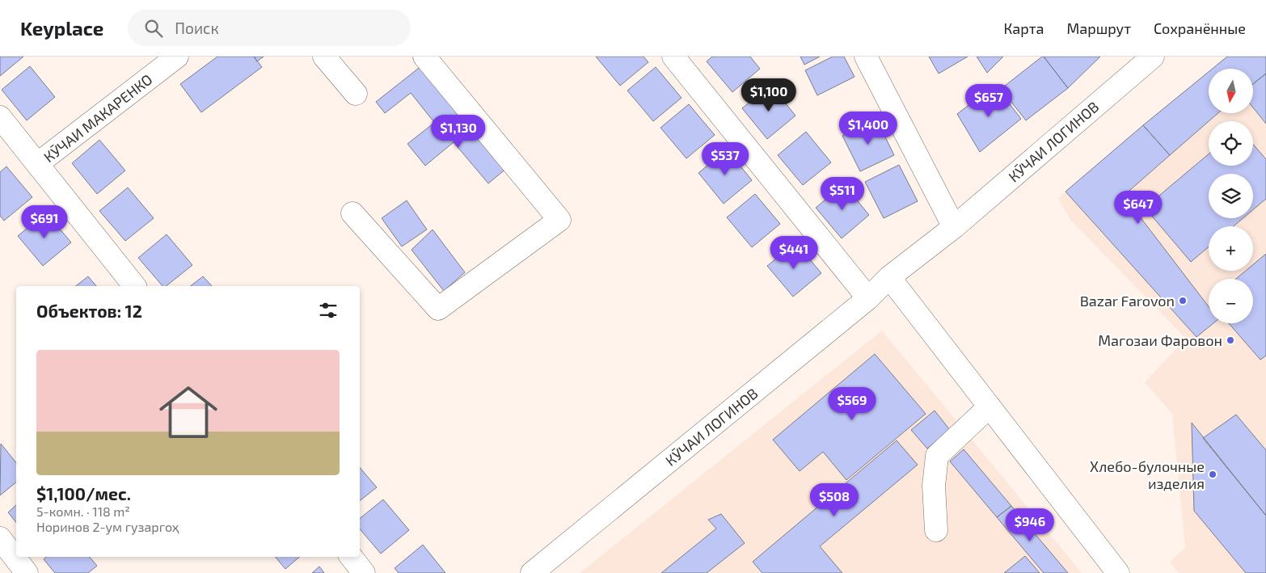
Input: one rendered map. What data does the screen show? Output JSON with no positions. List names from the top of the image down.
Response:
{
  "streets": {
    "street": ["КӮЧАИ МАКАРЕНКО", "КӮЧАИ ЛОГИНОВ"]
  },
  "places": ["Bazar Farovon", "Магозаи Фаровон", "Хлебо-булочные изделия"],
  "north": "bottom",
  "page": {
    "header": "Keyplace",
    "search": "Поиск",
    "nav": ["Карта", "Маршрут", "Сохранённые"],
    "map_buttons": ["+", "−"],
    "price": [
      "$1,100",
      "$657",
      "$1,400",
      "$1,130",
      "$537",
      "$511",
      "$647",
      "$691",
      "$441",
      "$569",
      "$508",
      "$946"
    ],
    "heading": "Объектов: 12",
    "list": [
      {
        "name": "$1,100/мес.",
        "note": "5-комн. · 118 m² · Норинов 2-ум гузаргоҳ"
      }
    ]
  }
}
